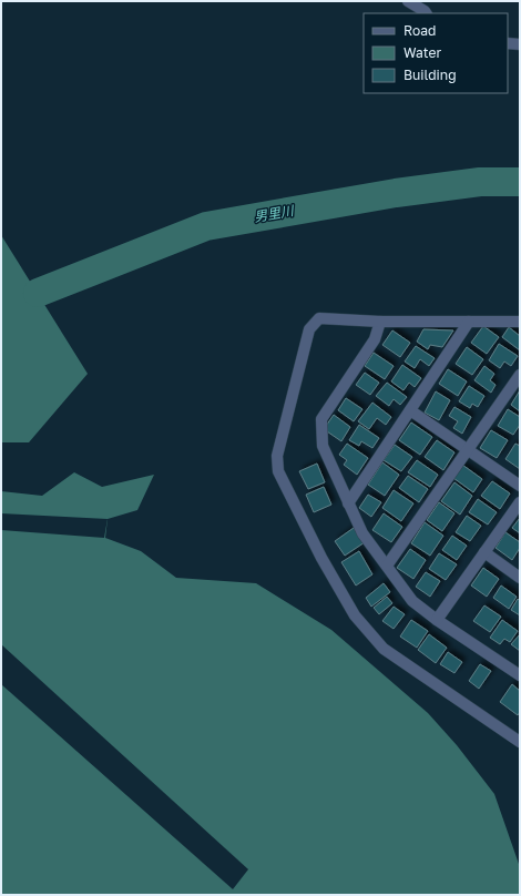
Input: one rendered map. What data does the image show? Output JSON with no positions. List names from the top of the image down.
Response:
{
  "water": ["男里川"],
  "legend": ["Road", "Water", "Building"]
}
